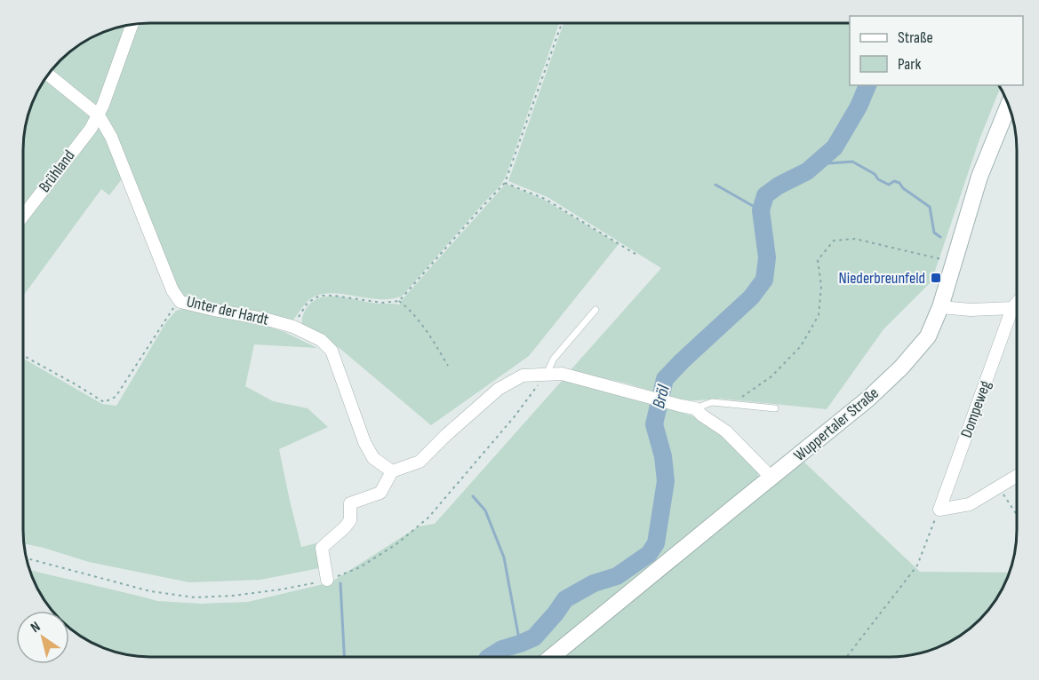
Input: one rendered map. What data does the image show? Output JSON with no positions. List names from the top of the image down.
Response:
{
  "streets": {
    "main road": ["Wuppertaler Straße"],
    "street": ["Brühland", "Unter der Hardt", "Dompeweg"]
  },
  "crossings": [
    ["Brühland", "Unter der Hardt"]
  ],
  "water": ["Bröl"],
  "places": {
    "transit": ["Niederbreunfeld"]
  },
  "legend": ["Straße", "Park"],
  "north": "top left"
}
